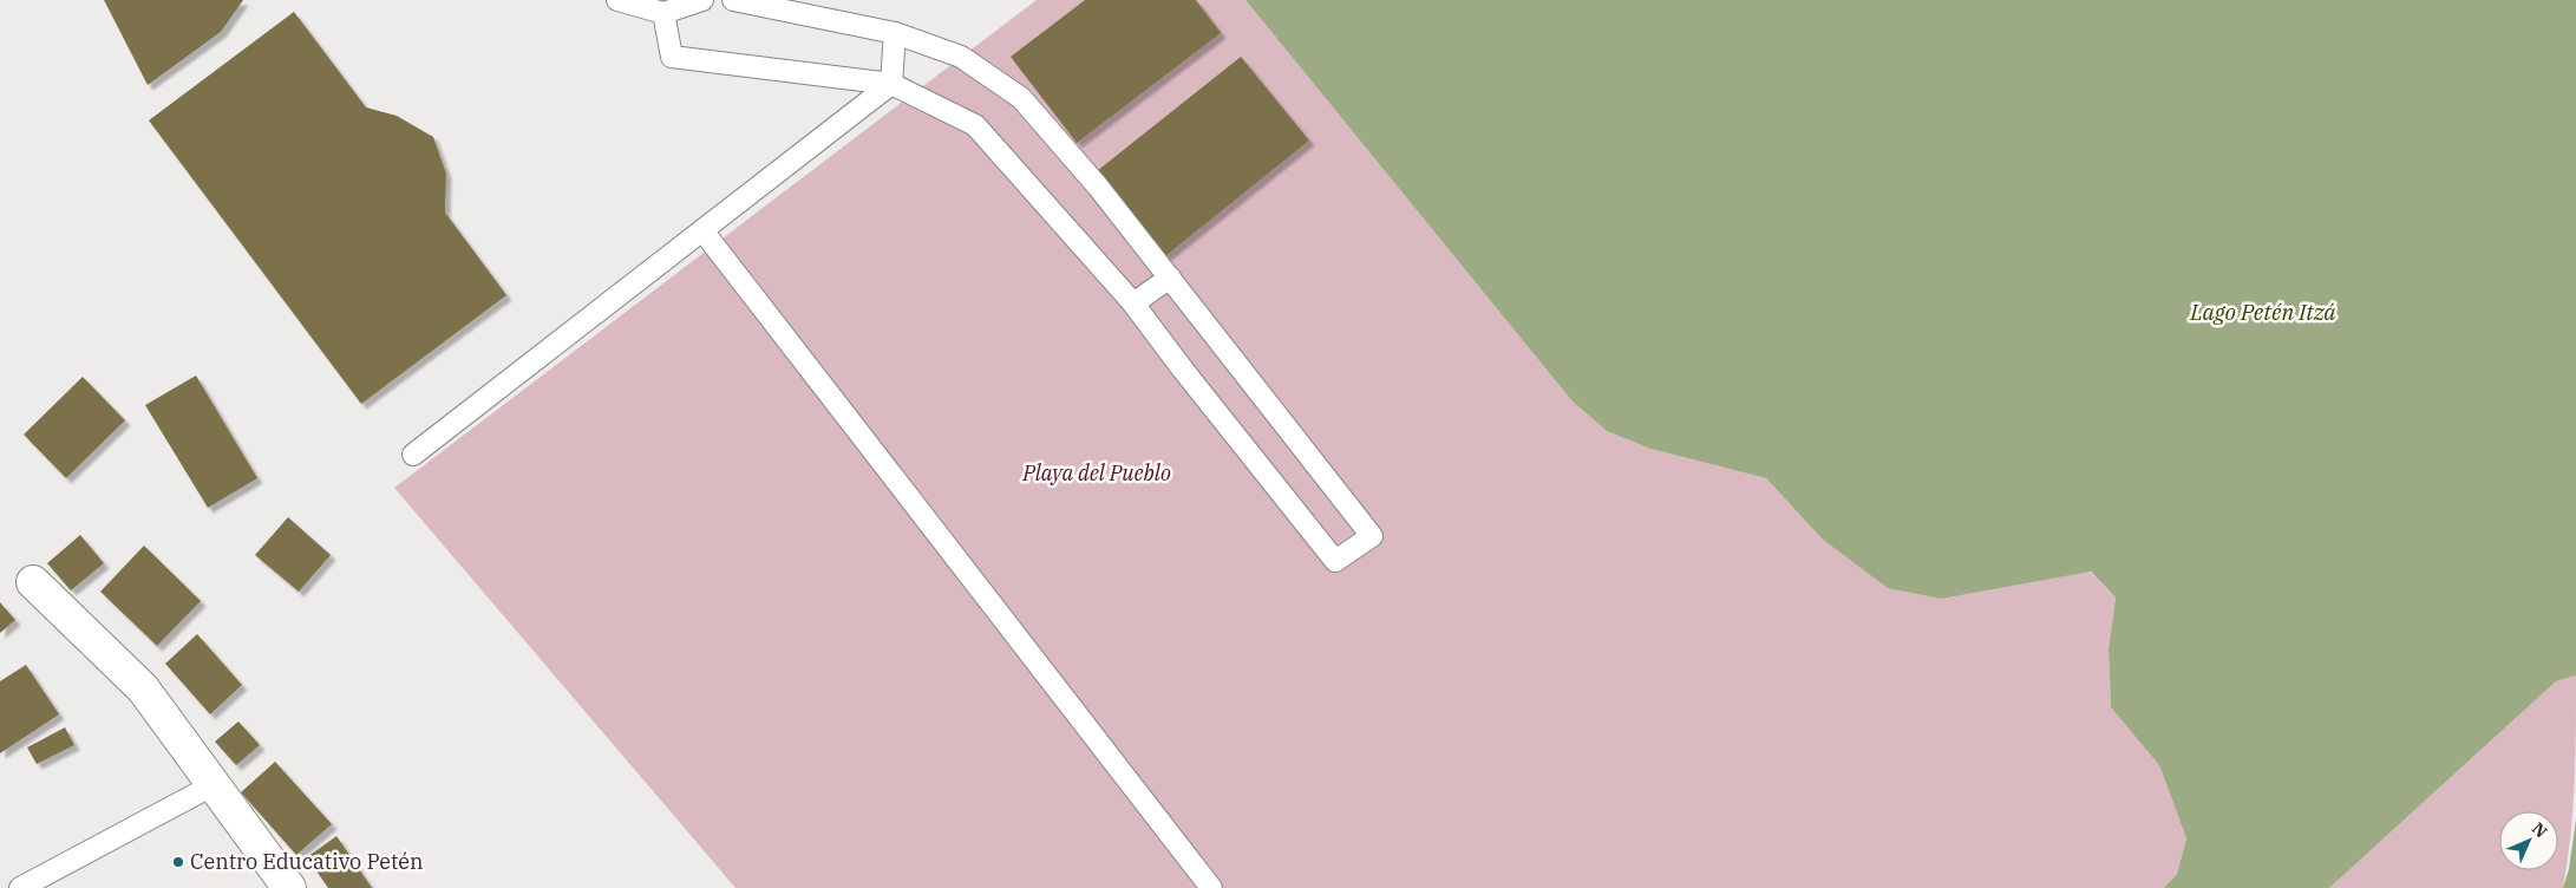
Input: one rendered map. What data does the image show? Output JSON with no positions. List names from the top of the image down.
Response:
{
  "water": ["Lago Petén Itzá"],
  "parks": ["Playa del Pueblo"],
  "places": ["Centro Educativo Petén"],
  "north": "top right"
}
